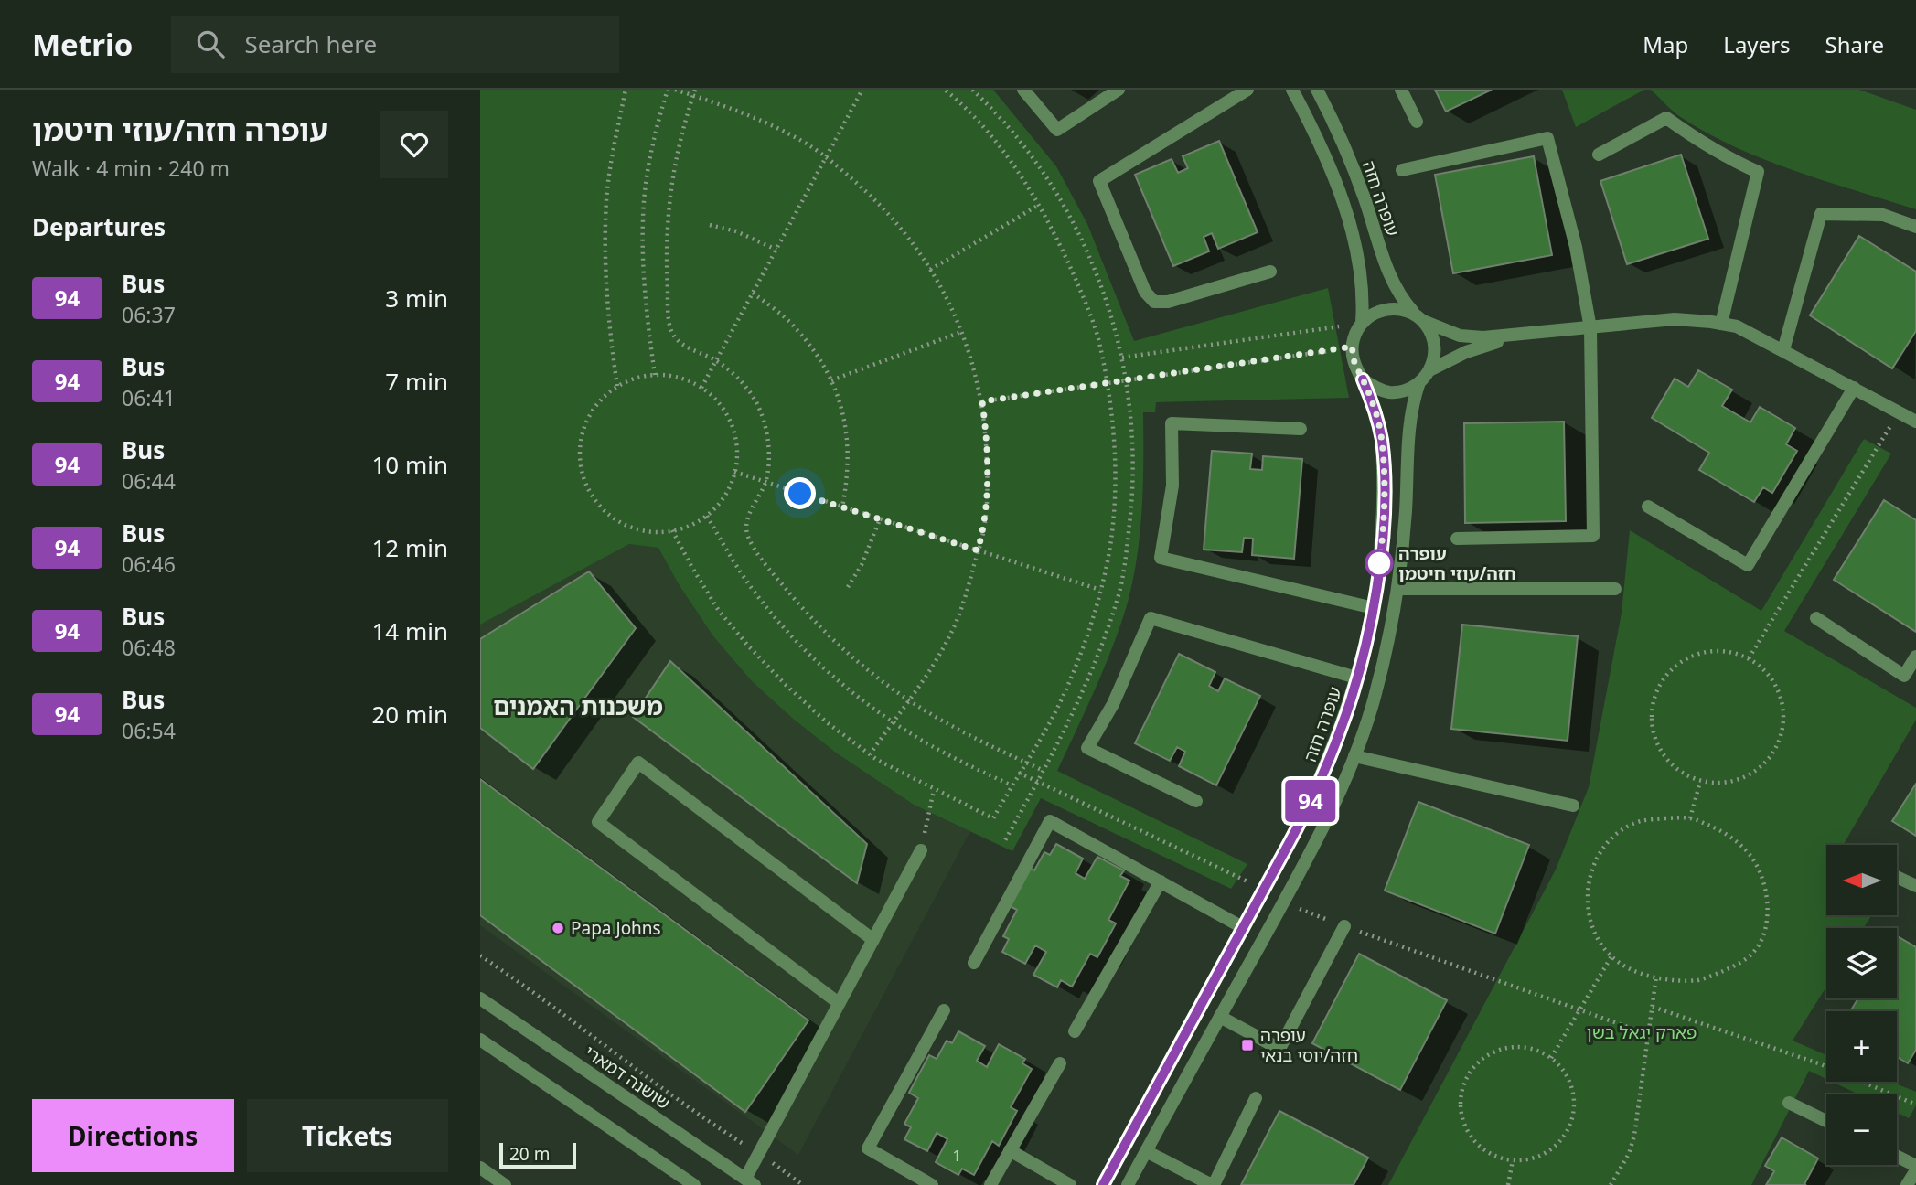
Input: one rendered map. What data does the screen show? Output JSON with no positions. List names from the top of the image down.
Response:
{
  "streets": {
    "street": ["עופרה חזה", "שושנה דמארי"]
  },
  "districts": ["משכנות האמנים"],
  "parks": ["פארק יגאל בשן"],
  "places": {
    "other": ["עופרה חזה/עוזי חיטמן", "Papa Johns"],
    "transit": ["עופרה חזה/יוסי בנאי"]
  },
  "lines": ["bus line 94"],
  "house_numbers": ["1"],
  "scale_bar": "20 m",
  "north": "left",
  "page": {
    "header": "Metrio",
    "search": "Search here",
    "nav": ["Map", "Layers", "Share"],
    "heading": [
      ["עופרה חזה/עוזי חיטמן", "Walk · 4 min · 240 m"],
      "Departures"
    ],
    "on_map": "94",
    "list": [
      {
        "mark": "94",
        "name": "Bus",
        "note": "06:37",
        "value": "3 min"
      },
      {
        "mark": "94",
        "name": "Bus",
        "note": "06:41",
        "value": "7 min"
      },
      {
        "mark": "94",
        "name": "Bus",
        "note": "06:44",
        "value": "10 min"
      },
      {
        "mark": "94",
        "name": "Bus",
        "note": "06:46",
        "value": "12 min"
      },
      {
        "mark": "94",
        "name": "Bus",
        "note": "06:48",
        "value": "14 min"
      },
      {
        "mark": "94",
        "name": "Bus",
        "note": "06:54",
        "value": "20 min"
      }
    ],
    "map_buttons": ["+", "−"],
    "buttons": ["Directions", "Tickets"],
    "scale": "20 m"
  }
}
